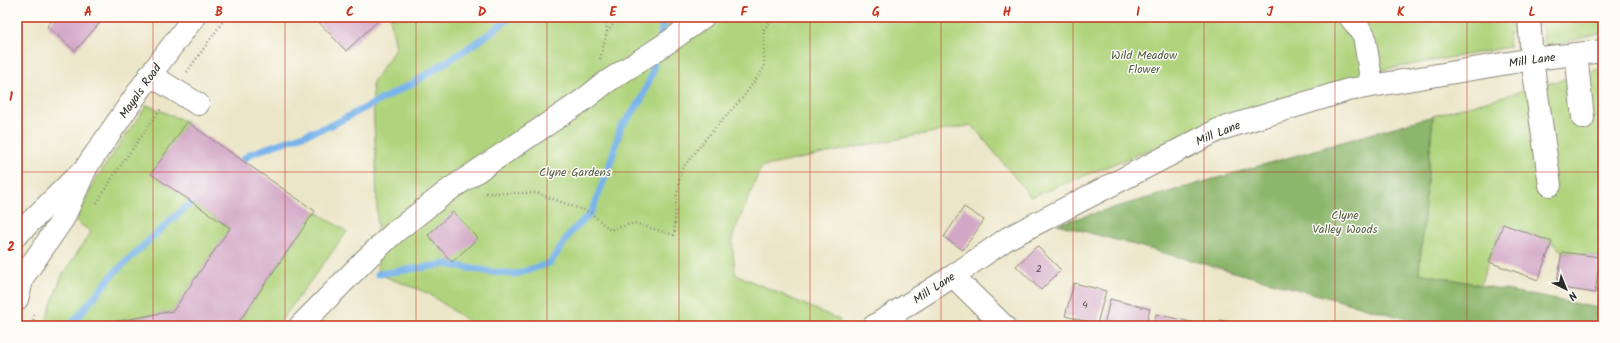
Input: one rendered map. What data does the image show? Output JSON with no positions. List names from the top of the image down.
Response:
{
  "streets": {
    "street": ["Mill Lane", "Mayals Road"]
  },
  "parks": ["Wild Meadow Flower", "Clyne Gardens", "Clyne Valley Woods"],
  "house_numbers": ["2", "4"],
  "north": "bottom right",
  "grid": {
    "columns": [
      "A",
      "B",
      "C",
      "D",
      "E",
      "F",
      "G",
      "H",
      "I",
      "J",
      "K",
      "L"
    ],
    "rows": ["1", "2"]
  }
}
